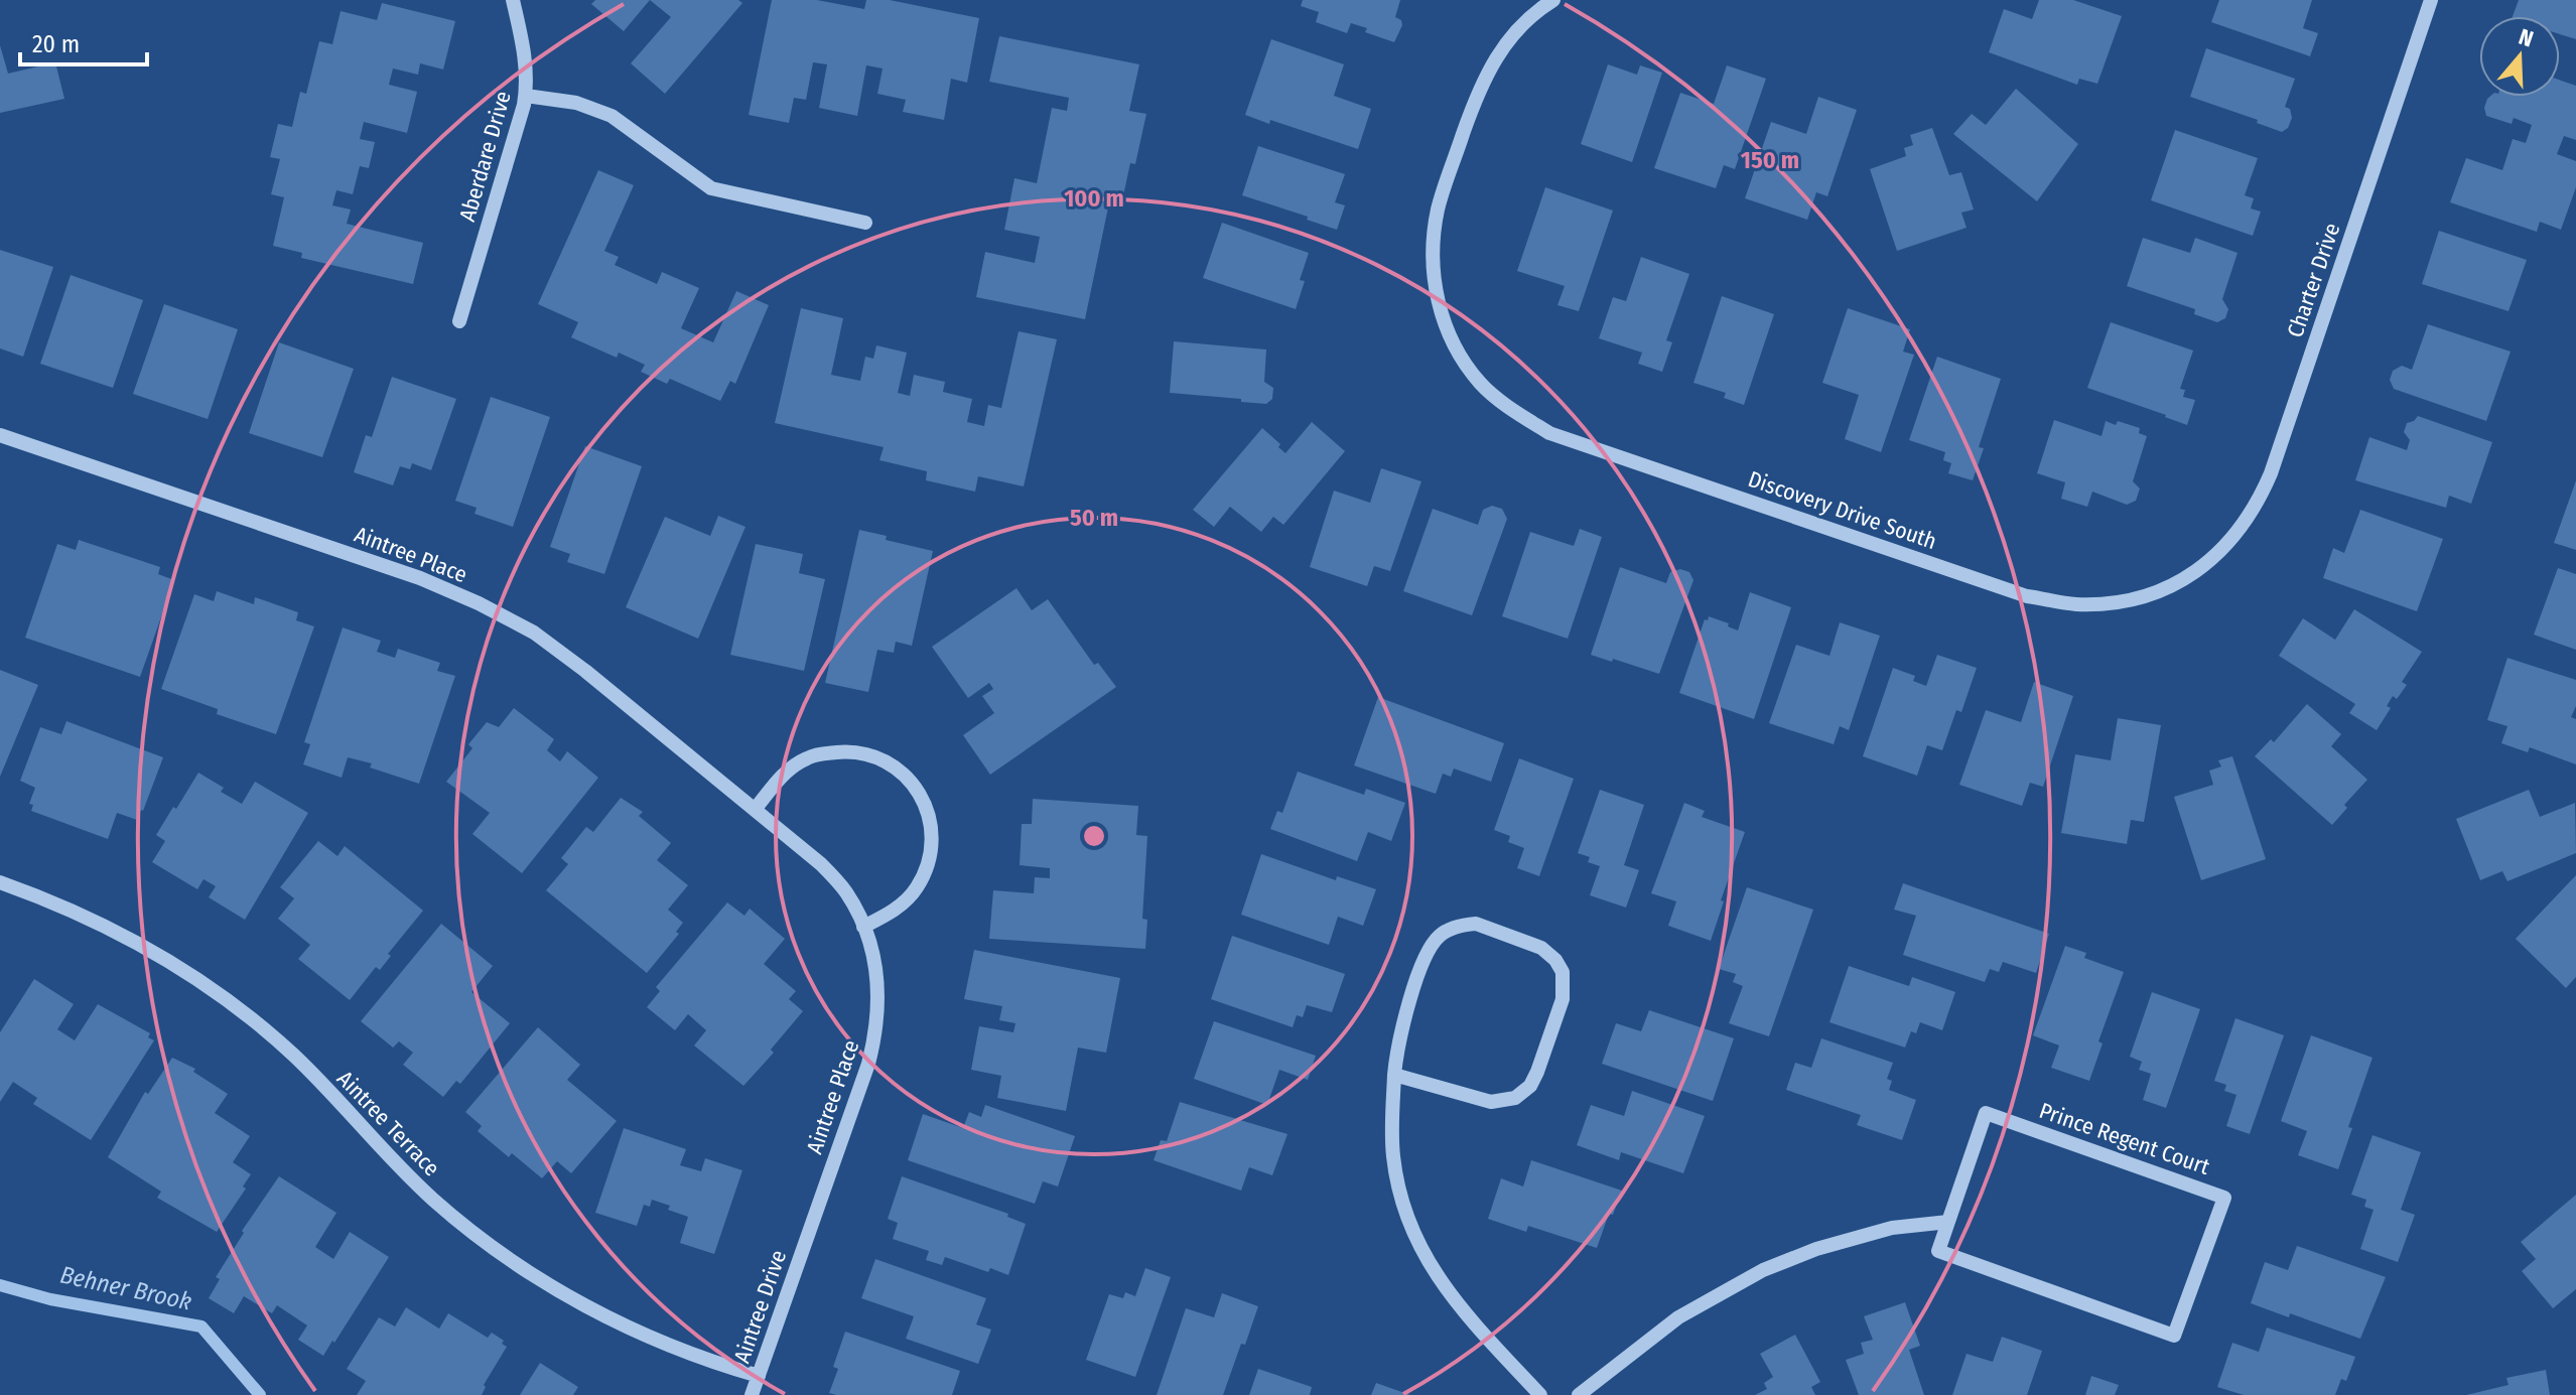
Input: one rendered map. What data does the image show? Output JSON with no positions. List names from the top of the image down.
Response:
{
  "streets": {
    "street": [
      "Aberdare Drive",
      "Charter Drive",
      "Discovery Drive South",
      "Aintree Place",
      "Aintree Terrace",
      "Prince Regent Court",
      "Aintree Drive"
    ]
  },
  "crossings": [
    ["Charter Drive", "Discovery Drive South"],
    ["Aintree Place", "Aintree Drive"],
    ["Aintree Terrace", "Aintree Drive"]
  ],
  "water": ["Behner Brook"],
  "scale_bar": "20 m",
  "north": "top",
  "rings": ["150 m", "100 m", "50 m"]
}
